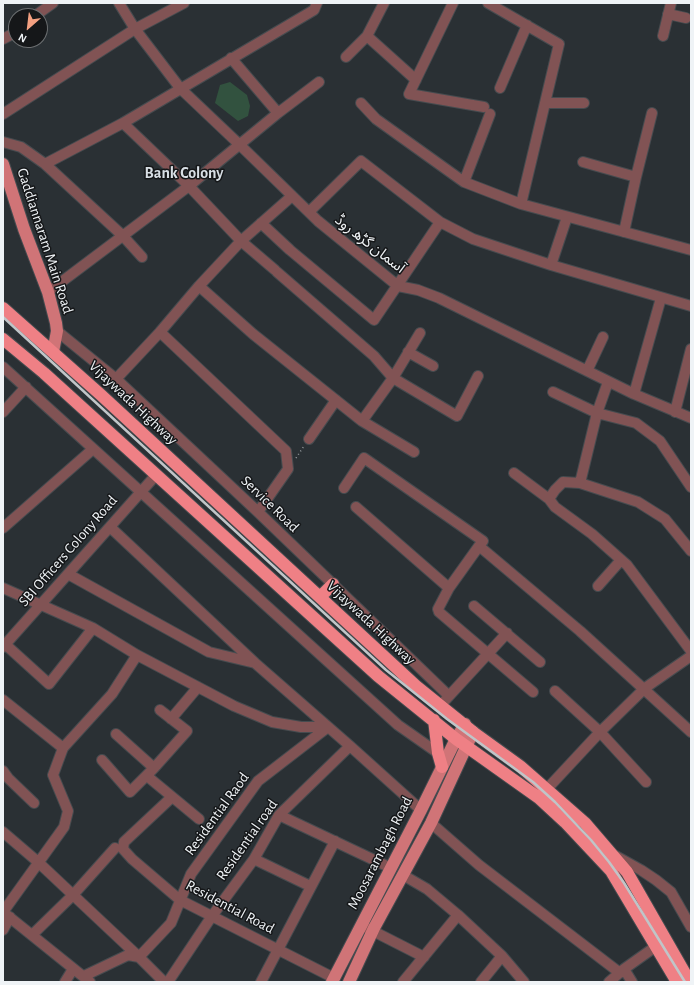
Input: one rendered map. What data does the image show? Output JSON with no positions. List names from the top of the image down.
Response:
{
  "streets": {
    "highway": ["Vijaywada Highway"],
    "main road": ["Gaddiannaram Main Road", "Moosarambagh Road"],
    "street": [
      "آسمان گڑھ روڈ",
      "Service Road",
      "SBI Officers Colony Road",
      "Residential Raod",
      "Residential road",
      "Residential Road"
    ]
  },
  "crossings": [
    ["Gaddiannaram Main Road", "Vijaywada Highway"],
    ["Gaddiannaram Main Road", "Service Road"],
    ["Vijaywada Highway", "Moosarambagh Road"],
    ["Residential Raod", "Residential Road"],
    ["Residential road", "Residential Road"],
    ["Moosarambagh Road", "Residential Road"]
  ],
  "districts": ["Bank Colony"],
  "north": "bottom left"
}
